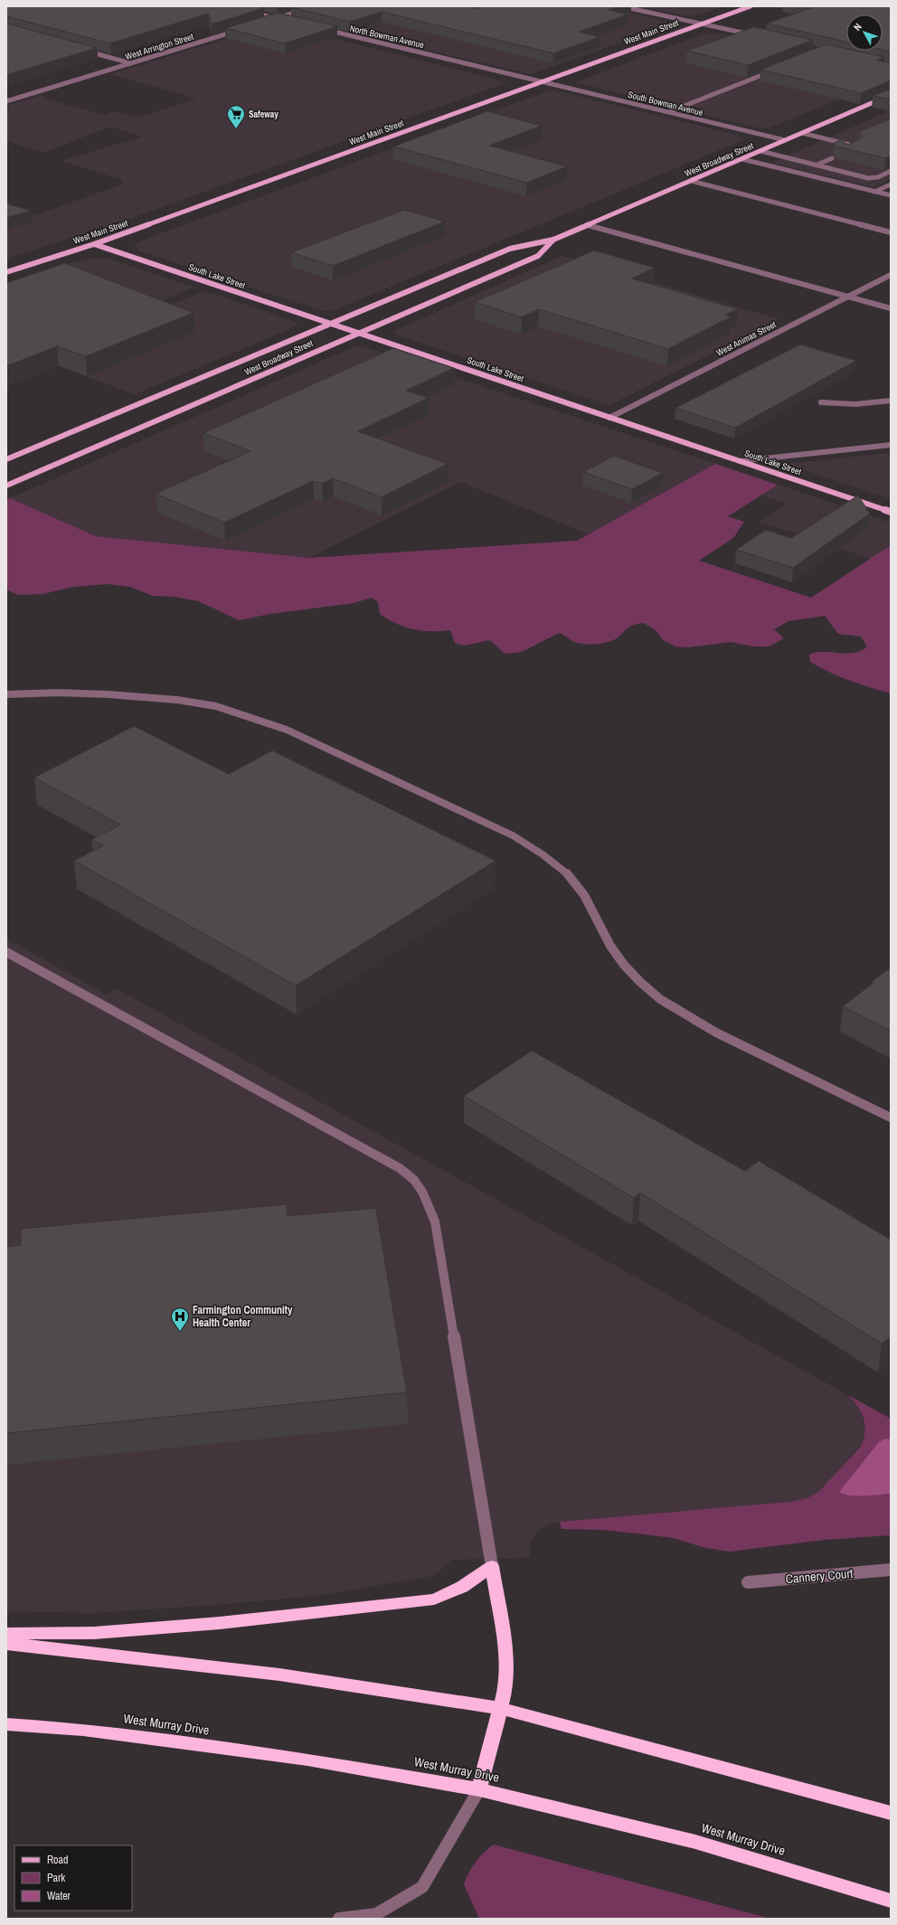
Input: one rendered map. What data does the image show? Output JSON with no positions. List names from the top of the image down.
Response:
{
  "streets": {
    "highway": ["West Murray Drive"],
    "main road": ["West Main Street", "West Broadway Street", "South Lake Street"],
    "street": [
      "North Bowman Avenue",
      "West Arrington Street",
      "South Bowman Avenue",
      "West Animas Street",
      "Cannery Court"
    ]
  },
  "crossings": [
    ["West Main Street", "North Bowman Avenue"],
    ["West Main Street", "South Bowman Avenue"],
    ["West Main Street", "South Lake Street"],
    ["North Bowman Avenue", "South Bowman Avenue"],
    ["South Bowman Avenue", "West Broadway Street"],
    ["West Broadway Street", "South Lake Street"],
    ["South Lake Street", "West Animas Street"]
  ],
  "places": {
    "supermarket": ["Safeway"],
    "hospital": ["Farmington Community Health Center"]
  },
  "legend": ["Road", "Park", "Water"],
  "north": "top left"
}
